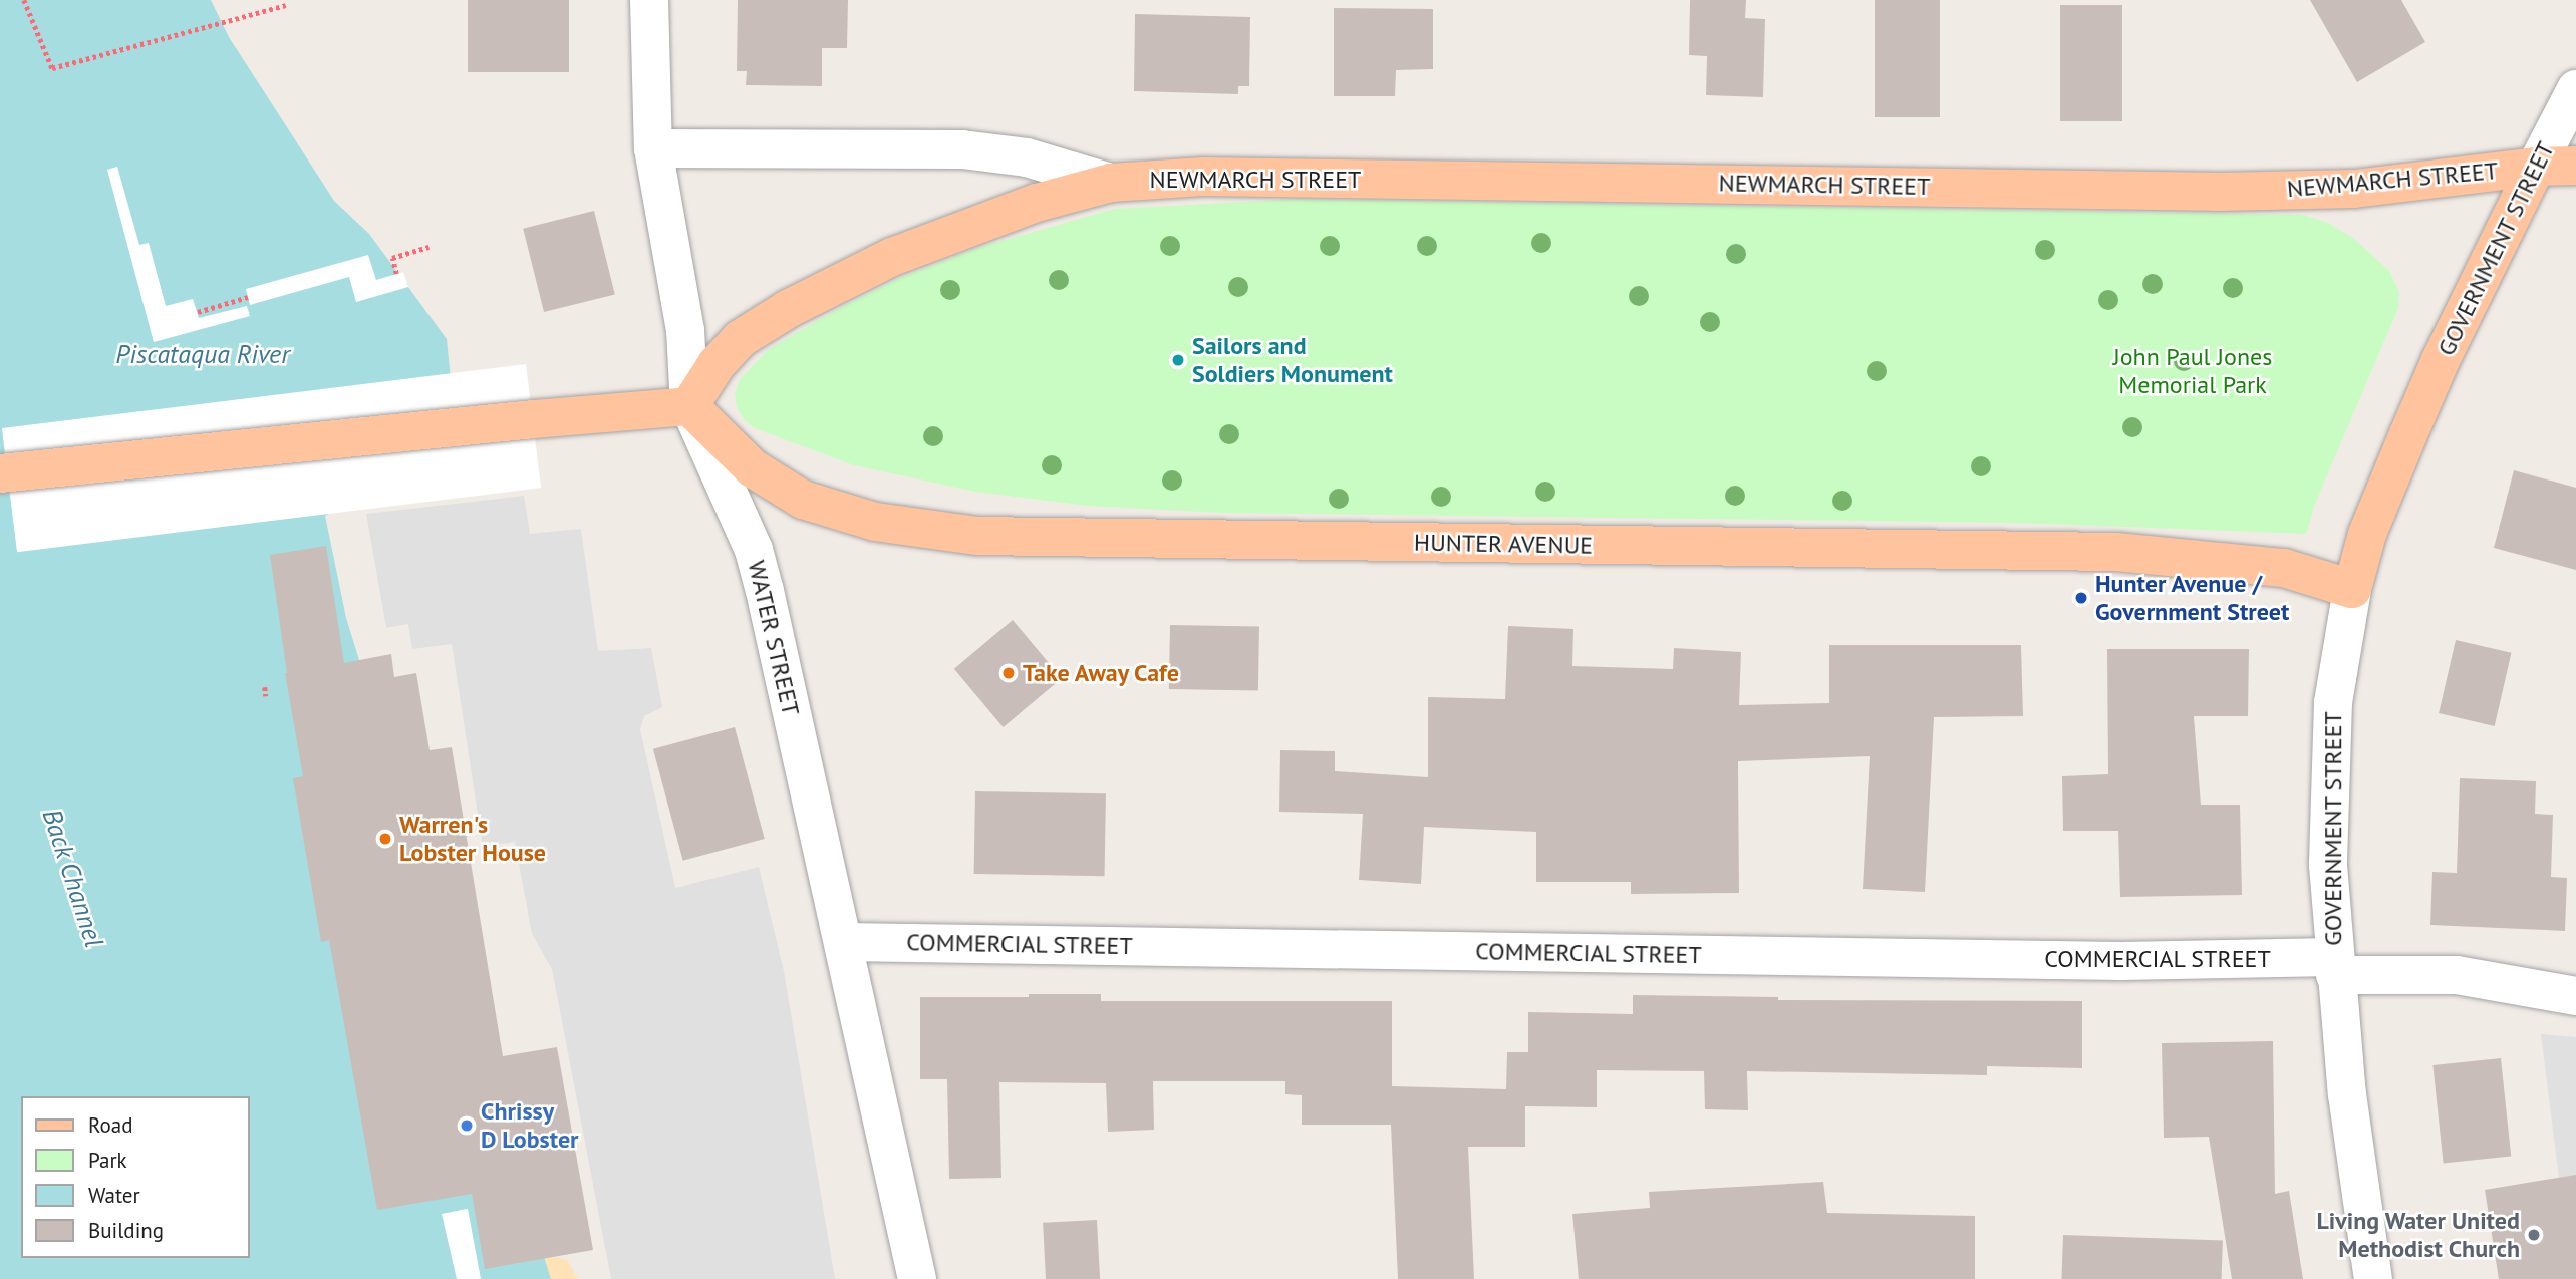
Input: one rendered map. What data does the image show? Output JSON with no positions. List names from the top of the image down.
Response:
{
  "streets": {
    "main road": ["NEWMARCH STREET", "GOVERNMENT STREET", "HUNTER AVENUE"],
    "street": ["WATER STREET", "COMMERCIAL STREET"]
  },
  "crossings": [
    ["NEWMARCH STREET", "GOVERNMENT STREET"],
    ["NEWMARCH STREET", "HUNTER AVENUE"],
    ["NEWMARCH STREET", "WATER STREET"],
    ["GOVERNMENT STREET", "HUNTER AVENUE"],
    ["GOVERNMENT STREET", "COMMERCIAL STREET"],
    ["HUNTER AVENUE", "WATER STREET"],
    ["WATER STREET", "COMMERCIAL STREET"]
  ],
  "water": ["Piscataqua River", "Back Channel"],
  "parks": ["John Paul Jones Memorial Park"],
  "places": [
    "Sailors and Soldiers Monument",
    "Hunter Avenue / Government Street",
    "Take Away Cafe",
    "Warren's Lobster House",
    "Chrissy D Lobster",
    "Living Water United Methodist Church"
  ],
  "legend": [
    "Road",
    "Park",
    "Water",
    "Building"
  ]
}
